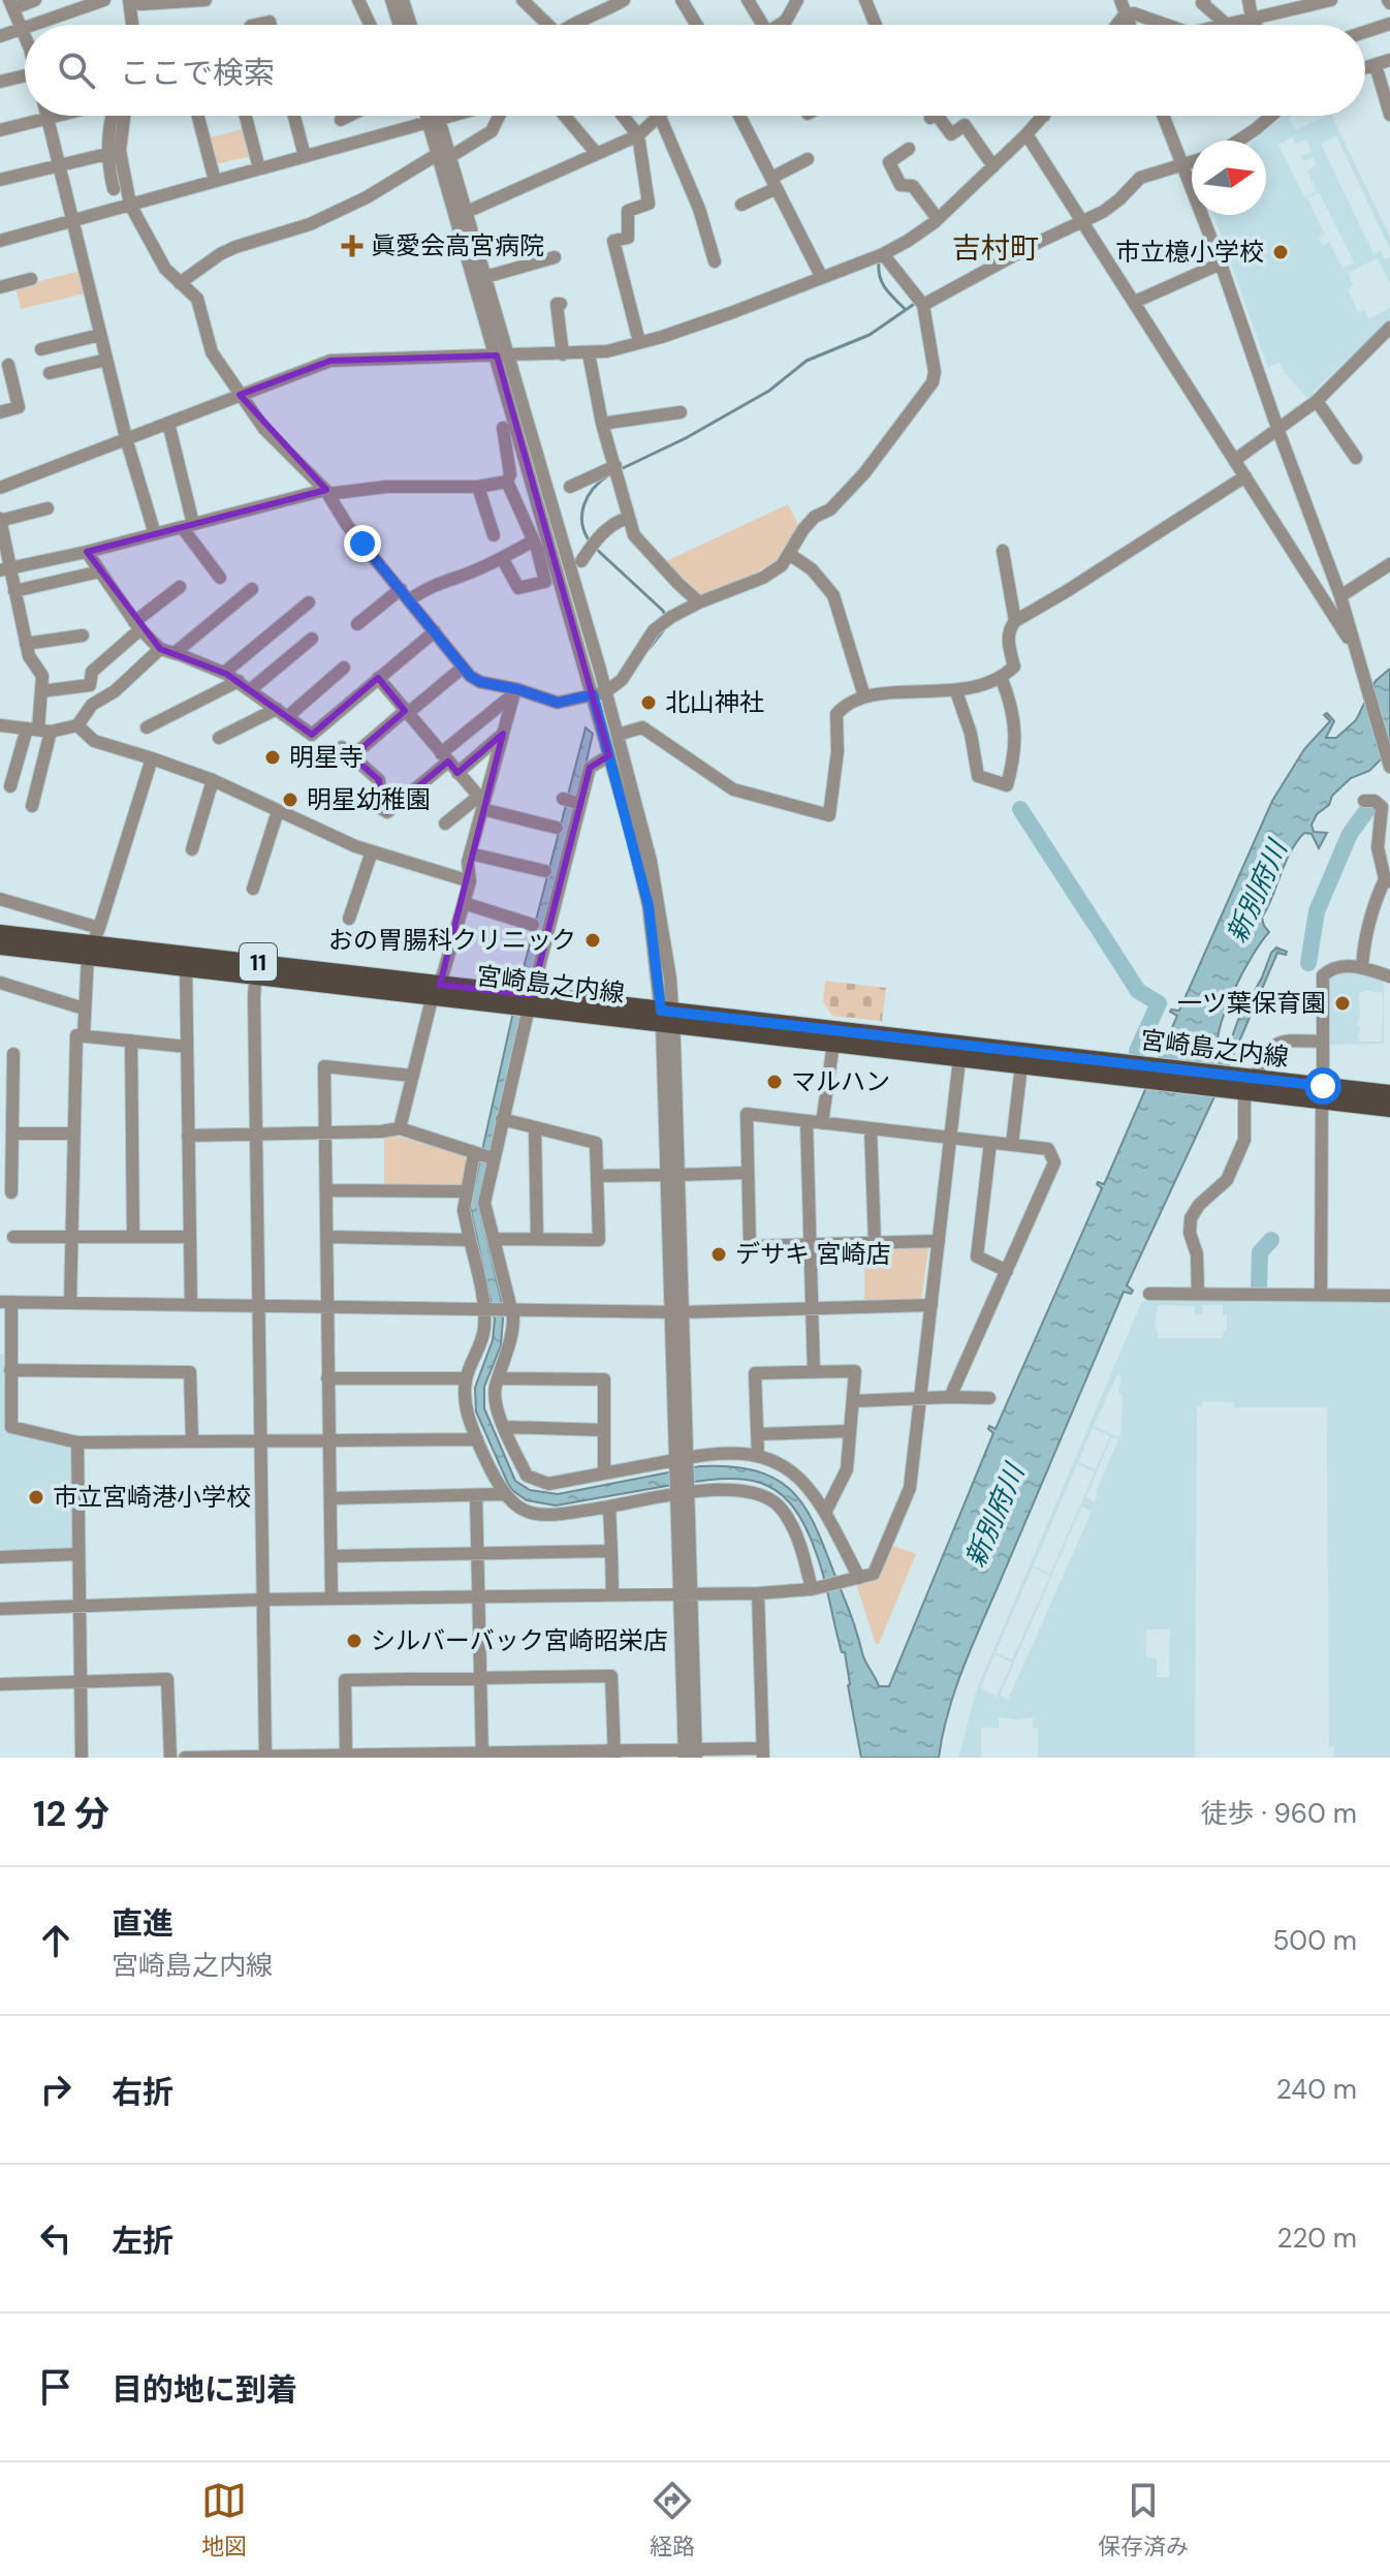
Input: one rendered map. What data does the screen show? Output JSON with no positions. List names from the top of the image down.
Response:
{
  "streets": {
    "main road": ["11", "宮崎島之内線"]
  },
  "districts": ["吉村町"],
  "water": ["新別府川"],
  "places": {
    "health": ["眞愛会高宮病院"],
    "other": [
      "市立檍小学校",
      "北山神社",
      "明星寺",
      "明星幼稚園",
      "おの胃腸科クリニック",
      "一ツ葉保育園",
      "マルハン",
      "デサキ 宮崎店",
      "市立宮崎港小学校",
      "シルバーバック宮崎昭栄店"
    ]
  },
  "north": "right",
  "page": {
    "search": "ここで検索",
    "heading": ["12 分", "徒歩 · 960 m"],
    "list": [
      ["直進", "宮崎島之内線", "500 m"],
      ["右折", "240 m"],
      ["左折", "220 m"],
      "目的地に到着"
    ],
    "nav": ["地図", "経路", "保存済み"]
  }
}
